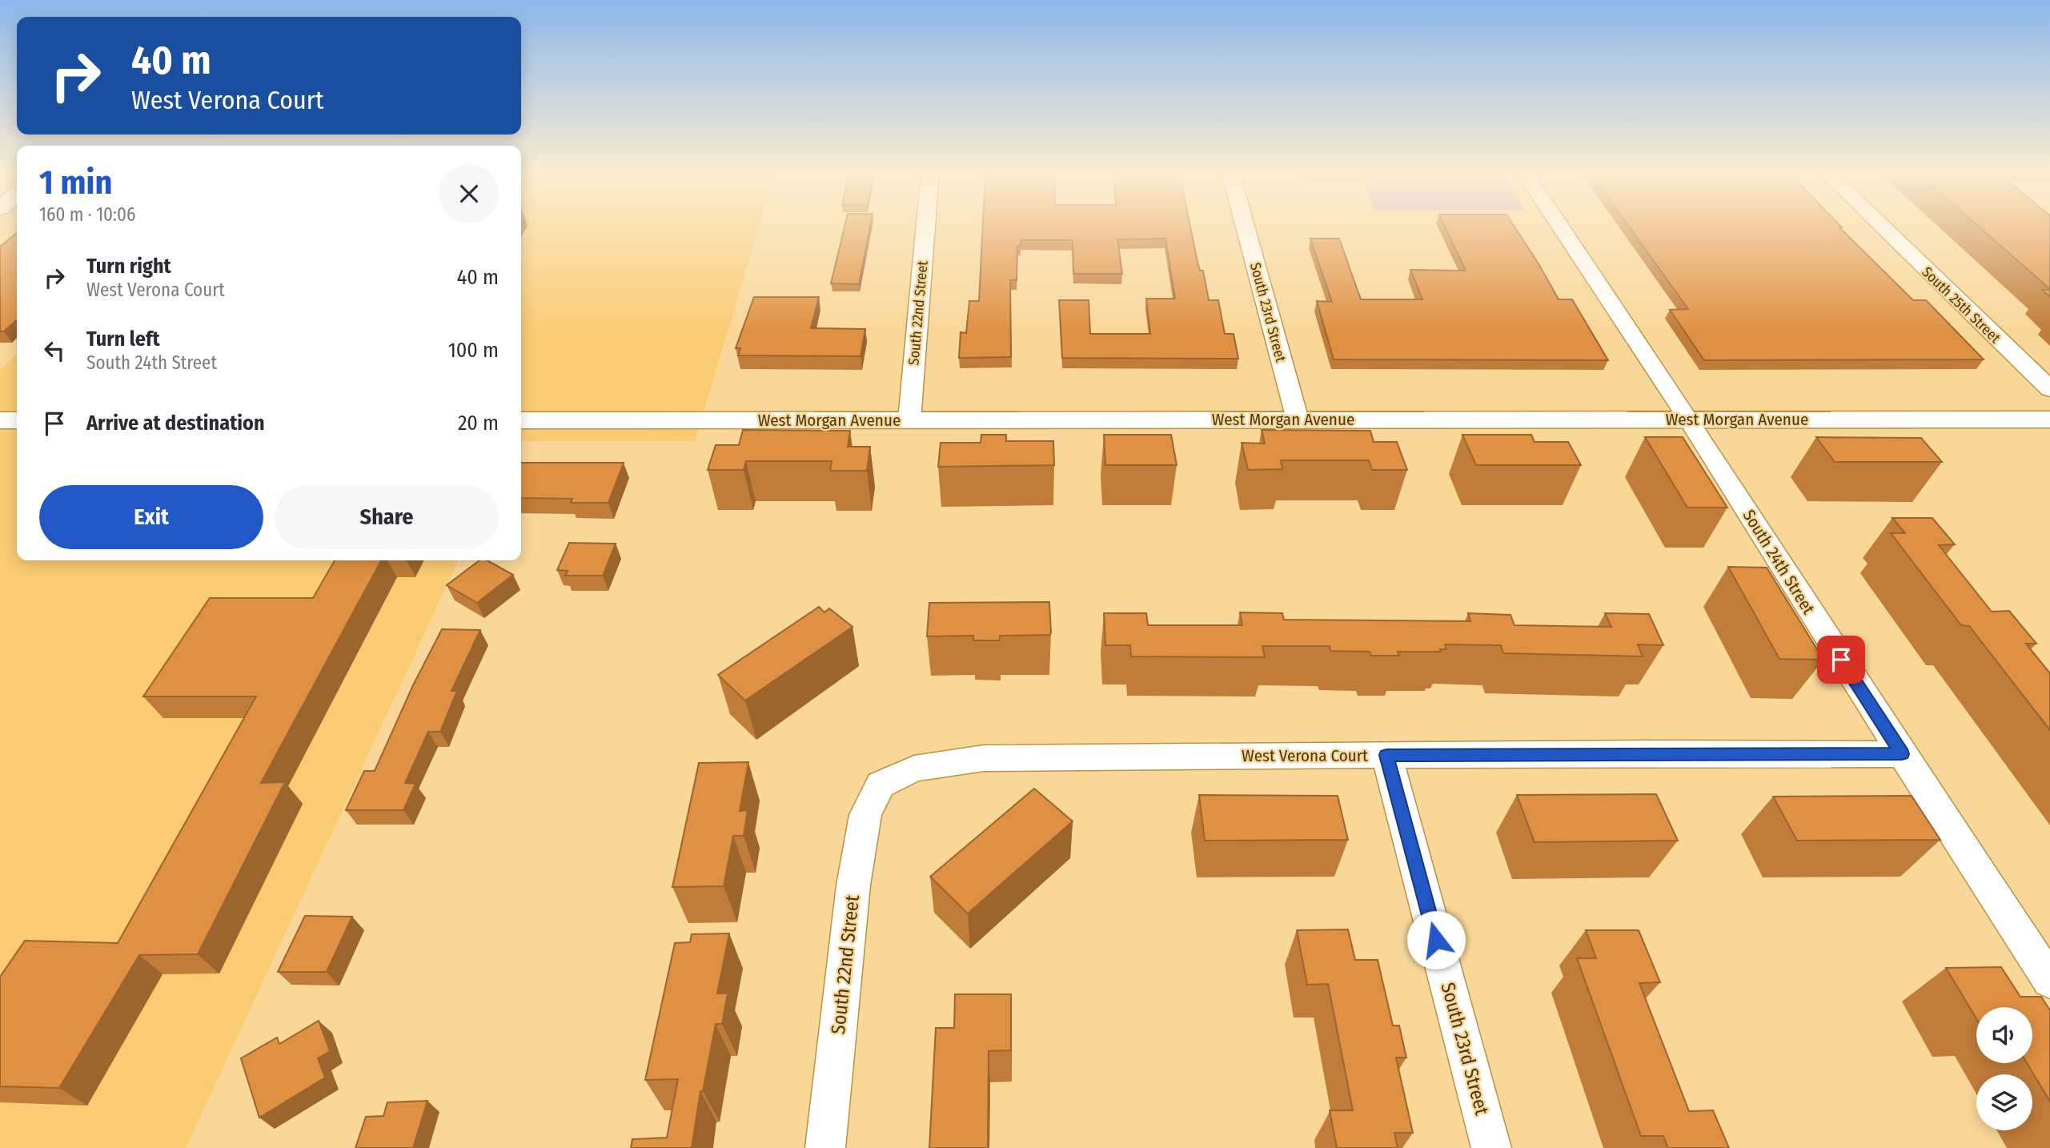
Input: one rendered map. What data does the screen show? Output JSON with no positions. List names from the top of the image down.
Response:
{
  "streets": {
    "street": [
      "South 25th Street",
      "South 23rd Street",
      "South 22nd Street",
      "West Morgan Avenue",
      "South 24th Street",
      "West Verona Court"
    ]
  },
  "crossings": [
    ["South 23rd Street", "West Morgan Avenue"],
    ["South 23rd Street", "West Verona Court"],
    ["South 22nd Street", "West Morgan Avenue"],
    ["South 22nd Street", "West Verona Court"],
    ["West Morgan Avenue", "South 24th Street"],
    ["South 24th Street", "West Verona Court"]
  ],
  "page": {
    "turn": ["40 m", "West Verona Court"],
    "heading": ["1 min", "160 m · 10:06"],
    "list": [
      {
        "name": "Turn right",
        "note": "West Verona Court",
        "value": "40 m"
      },
      {
        "name": "Turn left",
        "note": "South 24th Street",
        "value": "100 m"
      },
      {
        "name": "Arrive at destination",
        "value": "20 m"
      }
    ],
    "buttons": ["Exit", "Share"]
  }
}
